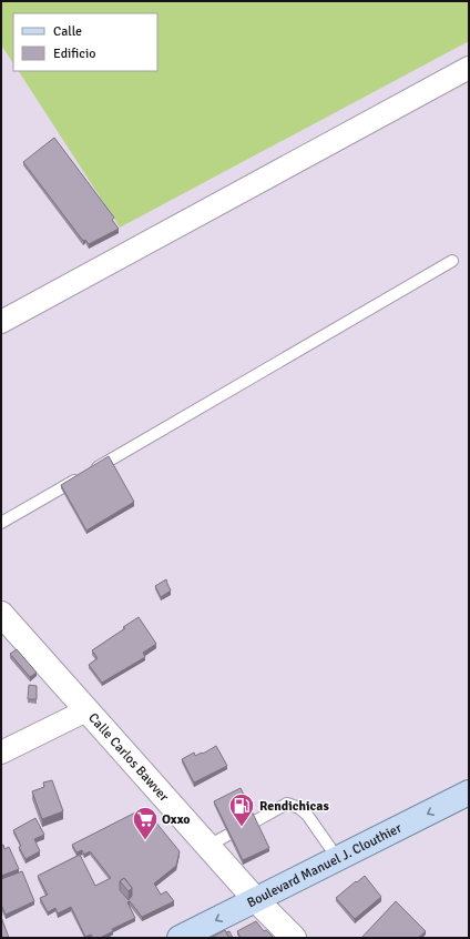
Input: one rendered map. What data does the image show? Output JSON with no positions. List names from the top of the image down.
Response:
{
  "streets": {
    "main road": ["Boulevard Manuel J. Clouthier"],
    "street": ["Calle Carlos Bawver"]
  },
  "crossings": [
    ["Calle Carlos Bawver", "Boulevard Manuel J. Clouthier"]
  ],
  "one_way": ["Boulevard Manuel J. Clouthier"],
  "places": {
    "fuel station": ["Rendichicas"],
    "supermarket": ["Oxxo"]
  },
  "legend": ["Calle", "Edificio"]
}
